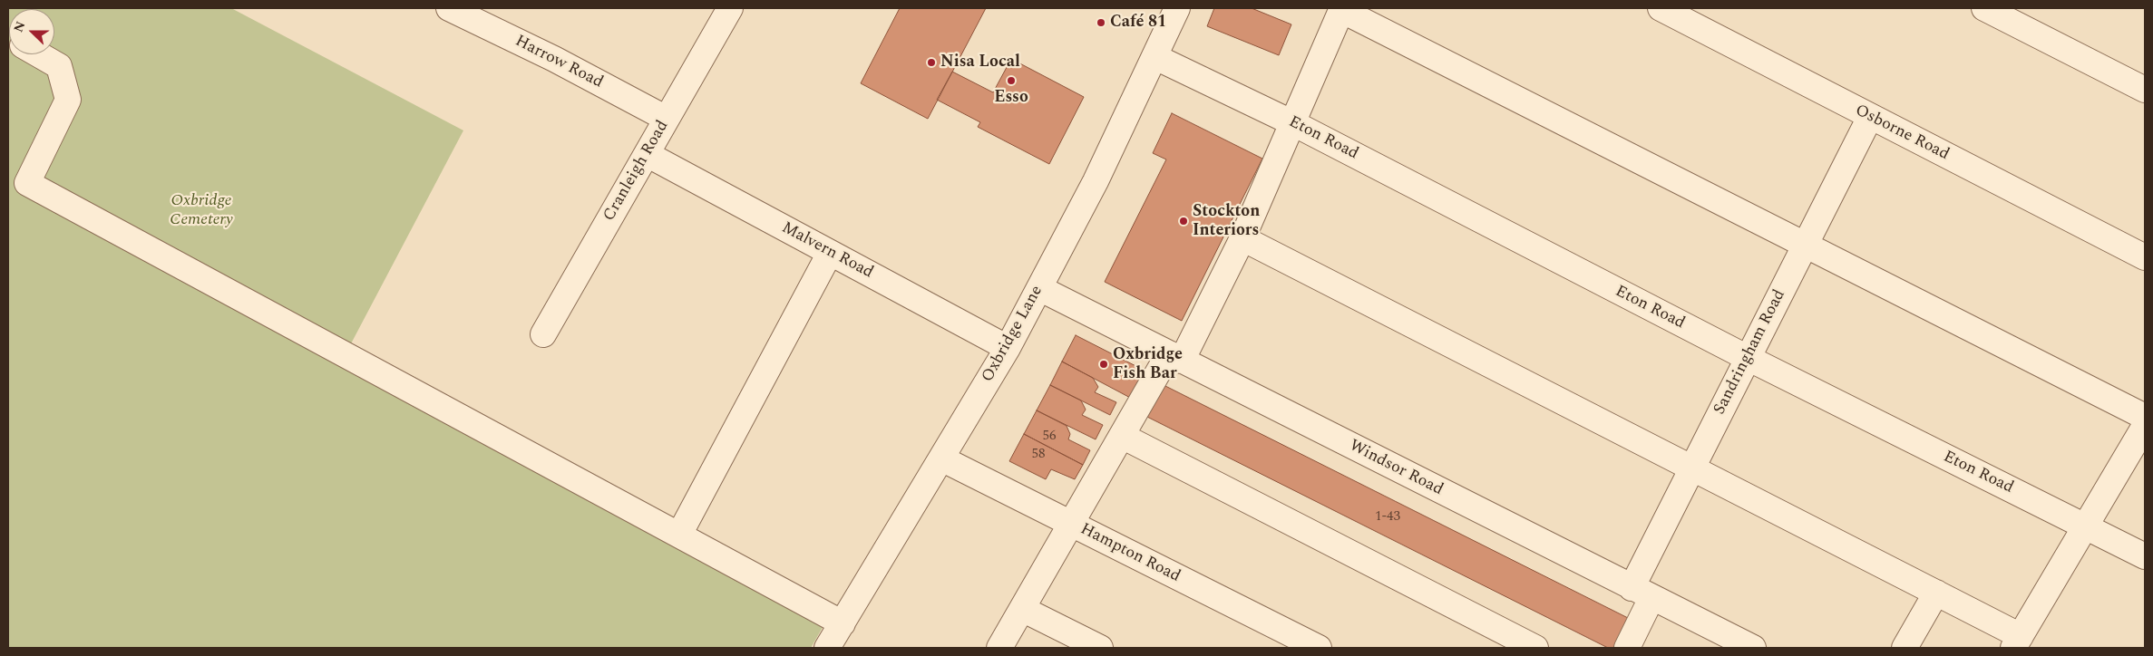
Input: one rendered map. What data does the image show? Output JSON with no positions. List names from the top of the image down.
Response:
{
  "streets": {
    "street": [
      "Harrow Road",
      "Osborne Road",
      "Eton Road",
      "Cranleigh Road",
      "Malvern Road",
      "Oxbridge Lane",
      "Sandringham Road",
      "Windsor Road",
      "Hampton Road"
    ]
  },
  "crossings": [
    ["Harrow Road", "Cranleigh Road"],
    ["Osborne Road", "Sandringham Road"],
    ["Eton Road", "Oxbridge Lane"],
    ["Eton Road", "Sandringham Road"],
    ["Cranleigh Road", "Malvern Road"],
    ["Malvern Road", "Oxbridge Lane"],
    ["Oxbridge Lane", "Windsor Road"],
    ["Oxbridge Lane", "Hampton Road"],
    ["Sandringham Road", "Windsor Road"]
  ],
  "parks": ["Oxbridge Cemetery"],
  "places": [
    "Café 81",
    "Nisa Local",
    "Esso",
    "Stockton Interiors",
    "Oxbridge Fish Bar"
  ],
  "house_numbers": ["56", "58", "1-43"],
  "north": "left"
}
